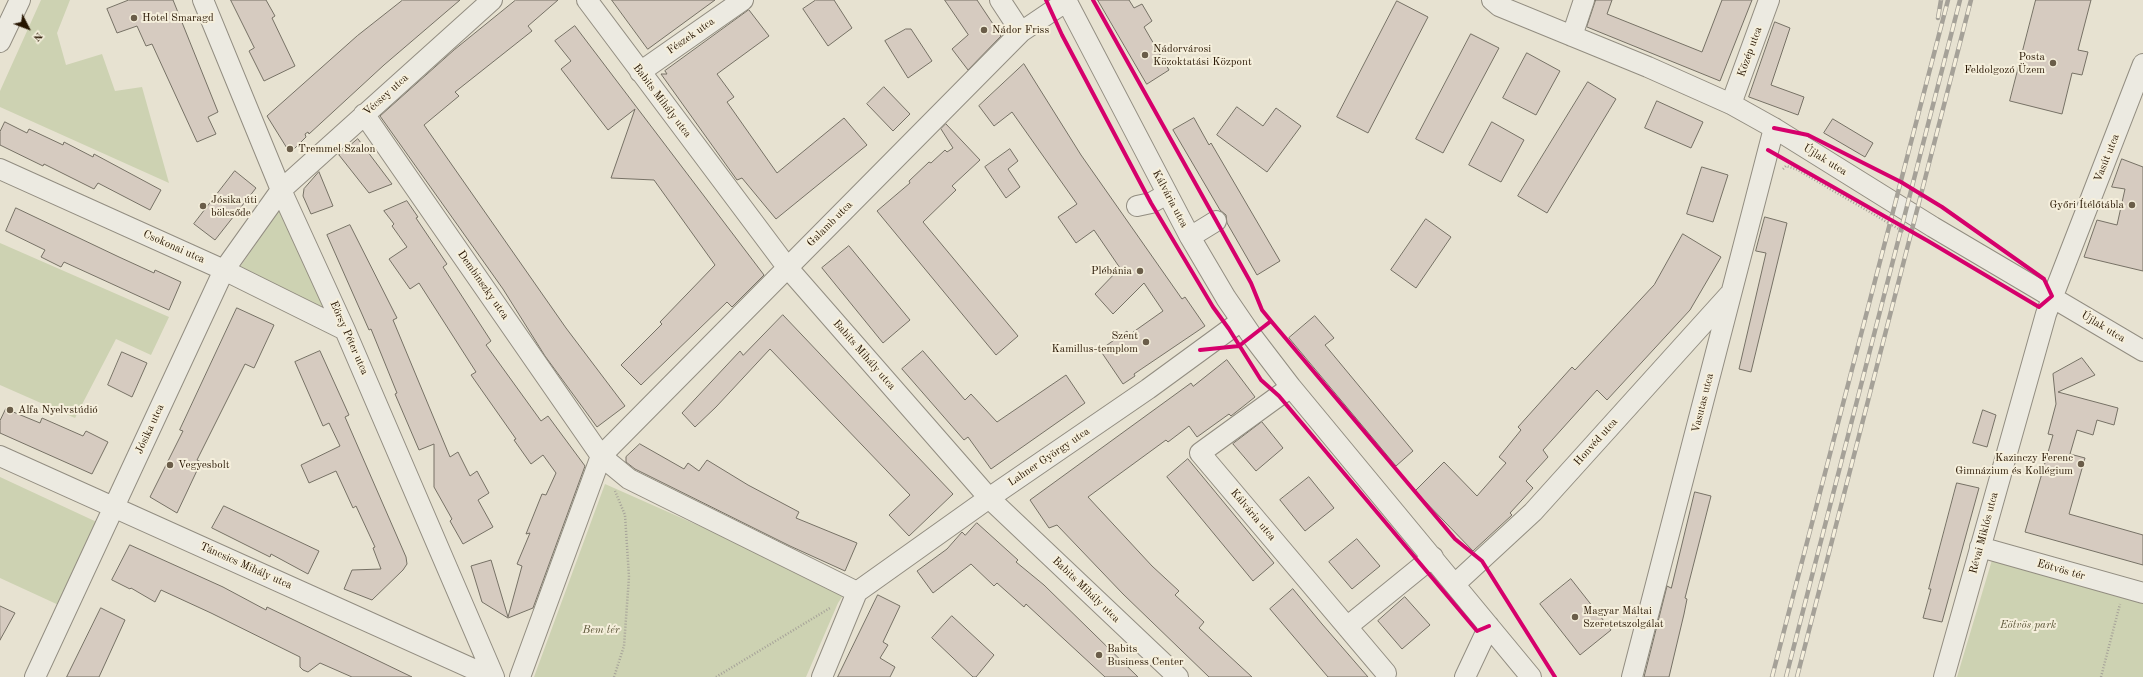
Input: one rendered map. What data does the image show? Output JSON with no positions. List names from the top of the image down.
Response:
{
  "streets": {
    "street": [
      "Fészek utca",
      "Közép utca",
      "Vécsey utca",
      "Babits Mihály utca",
      "Vasút utca",
      "Újlak utca",
      "Kálvária utca",
      "Galamb utca",
      "Csokonai utca",
      "Dembinszky utca",
      "Eörsy Péter utca",
      "Vasutas utca",
      "Jósika utca",
      "Honvéd utca",
      "Lahner György utca",
      "Révai Miklós utca",
      "Táncsics Mihály utca",
      "Eötvös tér"
    ]
  },
  "crossings": [
    ["Fészek utca", "Babits Mihály utca"],
    ["Közép utca", "Újlak utca"],
    ["Vécsey utca", "Dembinszky utca"],
    ["Vécsey utca", "Eörsy Péter utca"],
    ["Vécsey utca", "Jósika utca"],
    ["Babits Mihály utca", "Galamb utca"],
    ["Babits Mihály utca", "Lahner György utca"],
    ["Vasút utca", "Újlak utca"],
    ["Vasút utca", "Révai Miklós utca"],
    ["Újlak utca", "Vasutas utca"],
    ["Újlak utca", "Révai Miklós utca"],
    ["Kálvária utca", "Galamb utca"],
    ["Kálvária utca", "Honvéd utca"],
    ["Kálvária utca", "Lahner György utca"],
    ["Galamb utca", "Dembinszky utca"],
    ["Csokonai utca", "Eörsy Péter utca"],
    ["Csokonai utca", "Jósika utca"],
    ["Eörsy Péter utca", "Jósika utca"],
    ["Eörsy Péter utca", "Táncsics Mihály utca"],
    ["Vasutas utca", "Honvéd utca"],
    ["Jósika utca", "Táncsics Mihály utca"],
    ["Révai Miklós utca", "Eötvös tér"]
  ],
  "parks": ["Eötvös park", "Bem tér"],
  "places": [
    "Hotel Smaragd",
    "Nádor Friss",
    "Nádorvárosi Közoktatási Központ",
    "Posta Feldolgozó Üzem",
    "Tremmel Szalon",
    "Győri Ítélőtábla",
    "Jósika úti bölcsőde",
    "Plébánia",
    "Szent Kamillus-templom",
    "Alfa Nyelvstúdió",
    "Kazinczy Ferenc Gimnázium és Kollégium",
    "Vegyesbolt",
    "Magyar Máltai Szeretetszolgálat",
    "Babits Business Center"
  ],
  "north": "bottom right"
}
